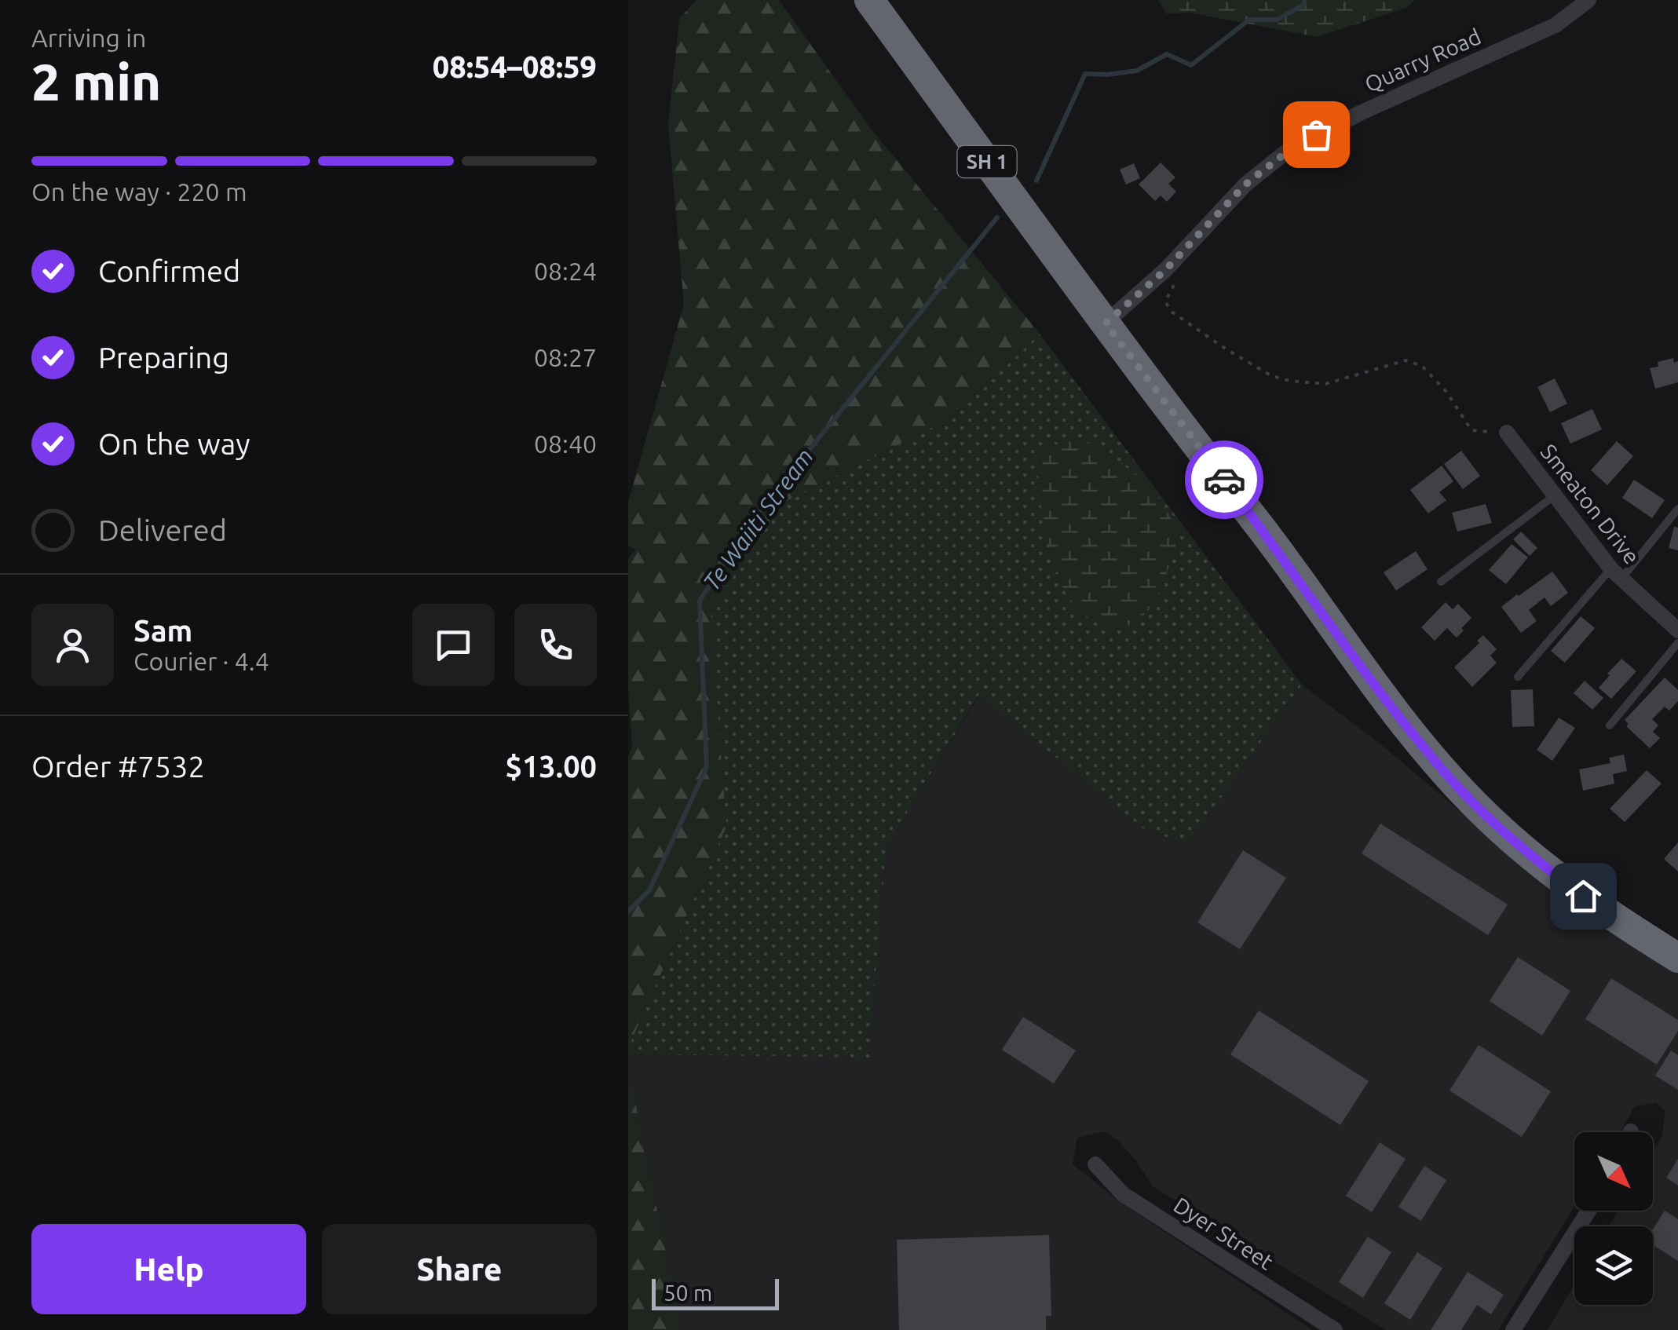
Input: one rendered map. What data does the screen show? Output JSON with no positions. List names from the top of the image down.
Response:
{
  "streets": {
    "highway": ["SH 1"],
    "street": ["Quarry Road", "Smeaton Drive", "Dyer Street"]
  },
  "crossings": [
    ["Quarry Road", "SH 1"]
  ],
  "water": ["Te Waiiti Stream"],
  "scale_bar": "50 m",
  "north": "bottom right",
  "page": {
    "heading": ["2 min", "Arriving in", "08:54–08:59"],
    "panel": [
      "Sam",
      "Courier · 4.4",
      "Order #7532",
      "$13.00"
    ],
    "bar": "On the way · 220 m",
    "list": [
      ["Confirmed", "08:24"],
      ["Preparing", "08:27"],
      ["On the way", "08:40"],
      "Delivered"
    ],
    "buttons": ["Help", "Share"],
    "scale": "50 m"
  }
}
